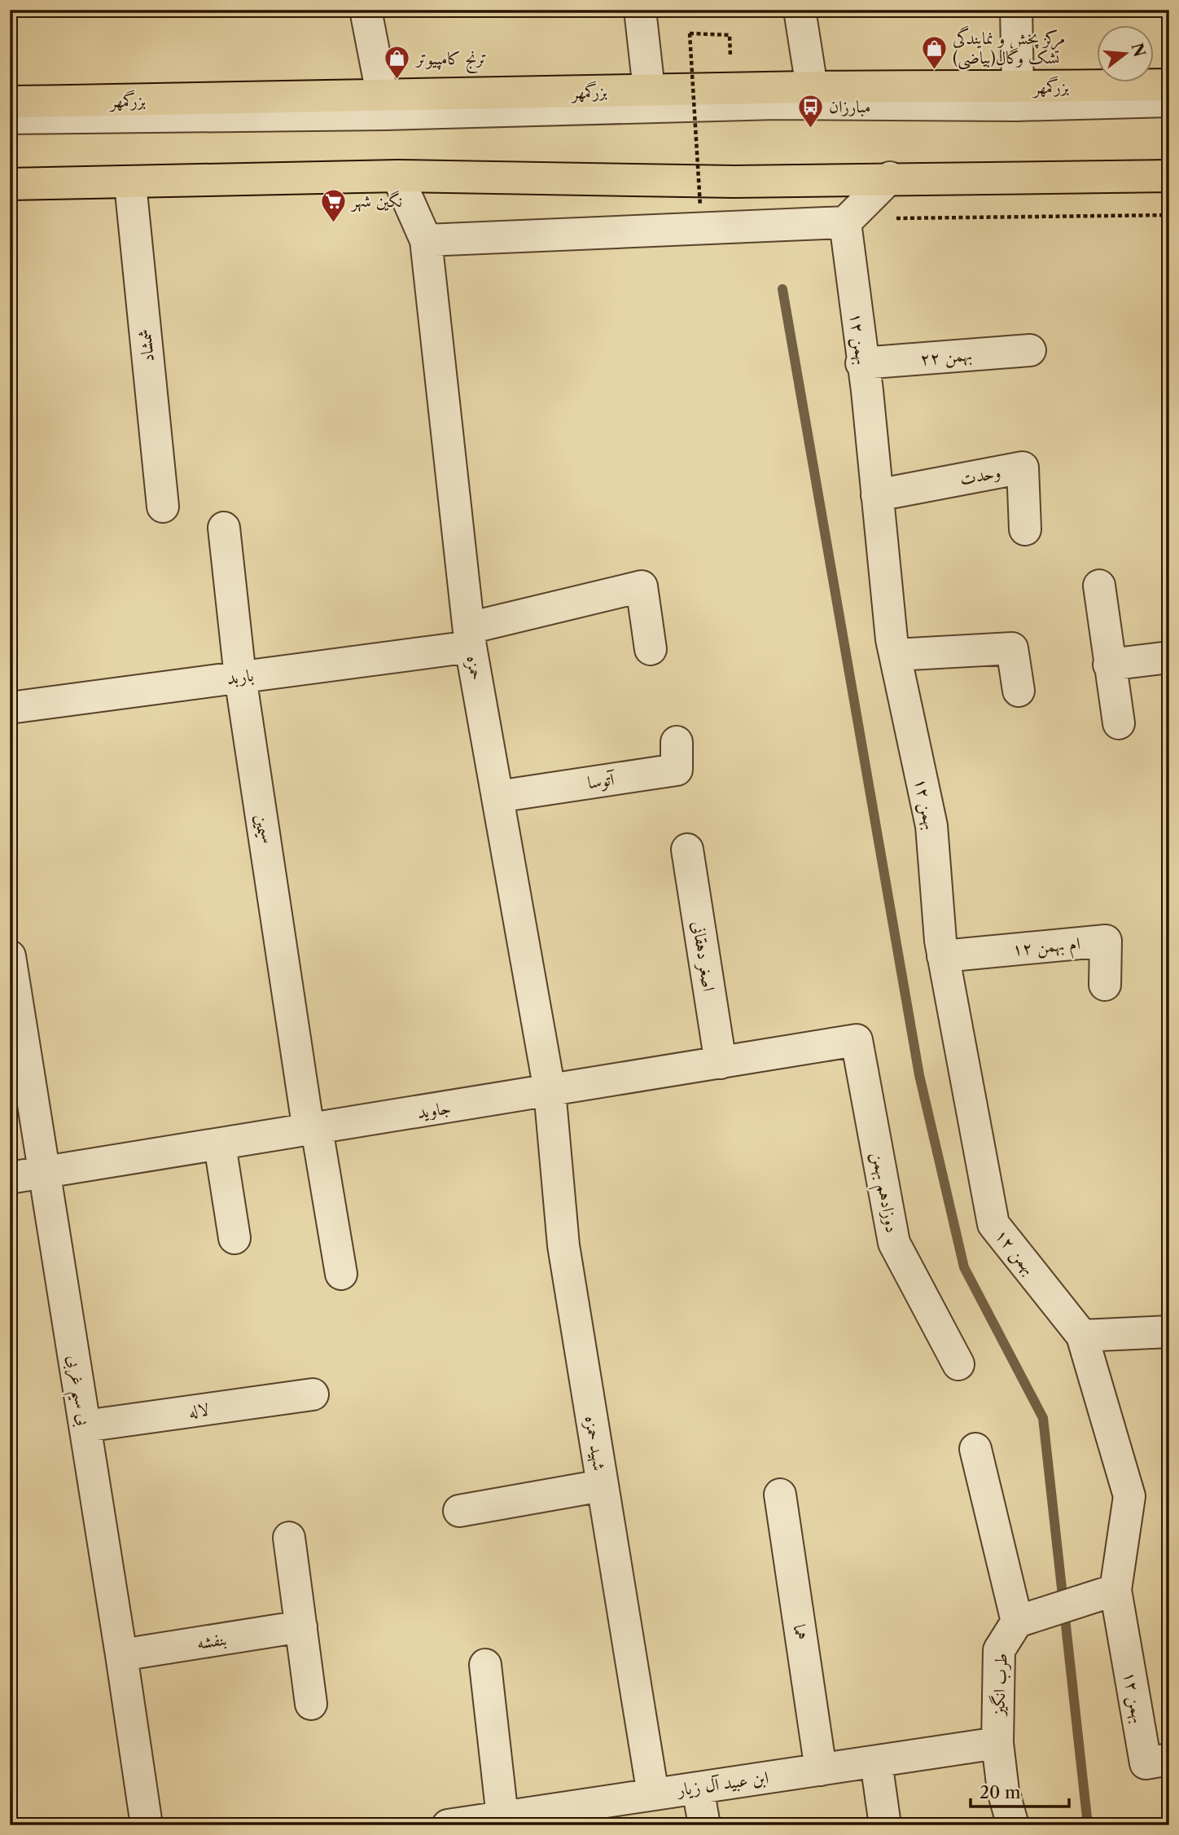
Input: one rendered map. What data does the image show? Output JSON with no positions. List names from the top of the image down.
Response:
{
  "streets": {
    "main road": ["بزرگمهر"],
    "street": [
      "۱۲ بهمن",
      "شمشاد",
      "۲۲ بهمن",
      "وحدت",
      "حمزه",
      "باربد",
      "آتوسا",
      "سیمین",
      "۱۲ ام بهمن",
      "اصغر دهقانی",
      "جاوید",
      "دوزادهم بهمن",
      "بی سیم غربی",
      "لاله",
      "شهید حمزه",
      "هما",
      "بنفشه",
      "طرب انگیز",
      "ابن عبید آل زیار"
    ]
  },
  "crossings": [
    ["۱۲ بهمن", "۲۲ بهمن"],
    ["۱۲ بهمن", "وحدت"],
    ["۱۲ بهمن", "۱۲ ام بهمن"],
    ["حمزه", "باربد"],
    ["حمزه", "آتوسا"],
    ["حمزه", "جاوید"],
    ["حمزه", "شهید حمزه"],
    ["باربد", "سیمین"],
    ["سیمین", "جاوید"],
    ["اصغر دهقانی", "جاوید"],
    ["جاوید", "دوزادهم بهمن"],
    ["جاوید", "بی سیم غربی"],
    ["جاوید", "شهید حمزه"],
    ["بی سیم غربی", "لاله"],
    ["بی سیم غربی", "بنفشه"],
    ["شهید حمزه", "ابن عبید آل زیار"],
    ["هما", "ابن عبید آل زیار"],
    ["طرب انگیز", "ابن عبید آل زیار"]
  ],
  "places": {
    "shop": ["مرکز پخش و نمایندگی تشک وگال(بیاضی)", "ترنج کامپیوتر"],
    "bus stop": ["مبارزان"],
    "supermarket": ["نگین شهر"]
  },
  "scale_bar": "20 m",
  "north": "right"
}
